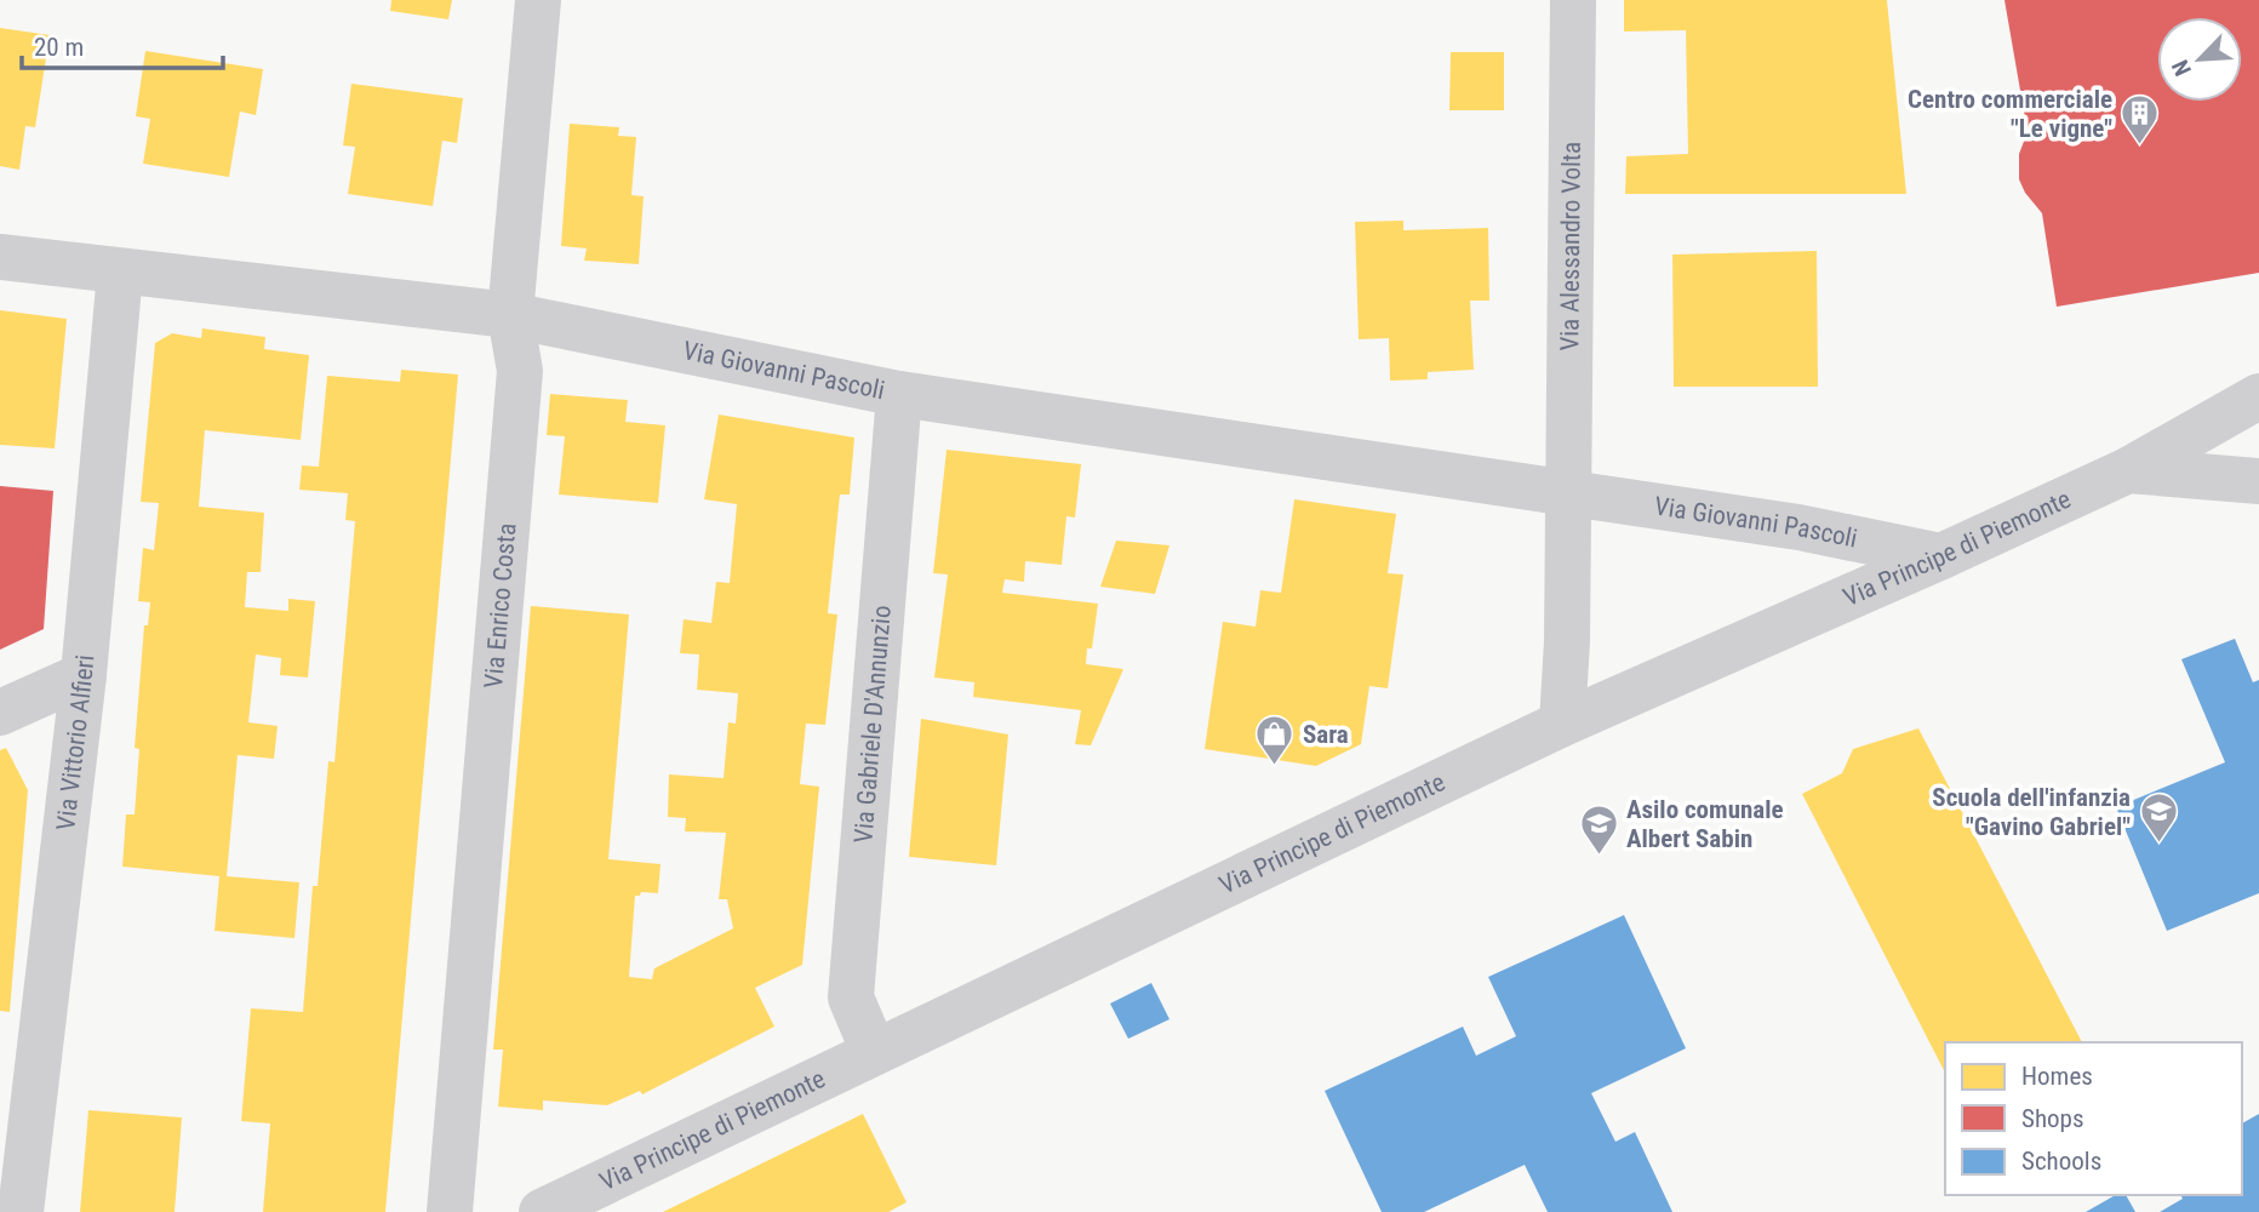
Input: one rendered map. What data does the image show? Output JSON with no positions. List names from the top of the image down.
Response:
{
  "streets": {
    "street": [
      "Via Alessandro Volta",
      "Via Giovanni Pascoli",
      "Via Principe di Piemonte",
      "Via Enrico Costa",
      "Via Gabriele D'Annunzio",
      "Via Vittorio Alfieri"
    ]
  },
  "crossings": [
    ["Via Alessandro Volta", "Via Giovanni Pascoli"],
    ["Via Giovanni Pascoli", "Via Principe di Piemonte"],
    ["Via Giovanni Pascoli", "Via Enrico Costa"],
    ["Via Giovanni Pascoli", "Via Gabriele D'Annunzio"],
    ["Via Giovanni Pascoli", "Via Vittorio Alfieri"],
    ["Via Principe di Piemonte", "Via Gabriele D'Annunzio"]
  ],
  "places": {
    "building": ["Centro commerciale \"Le vigne\""],
    "shop": ["Sara"],
    "school or university": ["Scuola dell'infanzia \"Gavino Gabriel\"", "Asilo comunale Albert Sabin"]
  },
  "legend": ["Homes", "Shops", "Schools"],
  "scale_bar": "20 m",
  "north": "bottom left"
}
